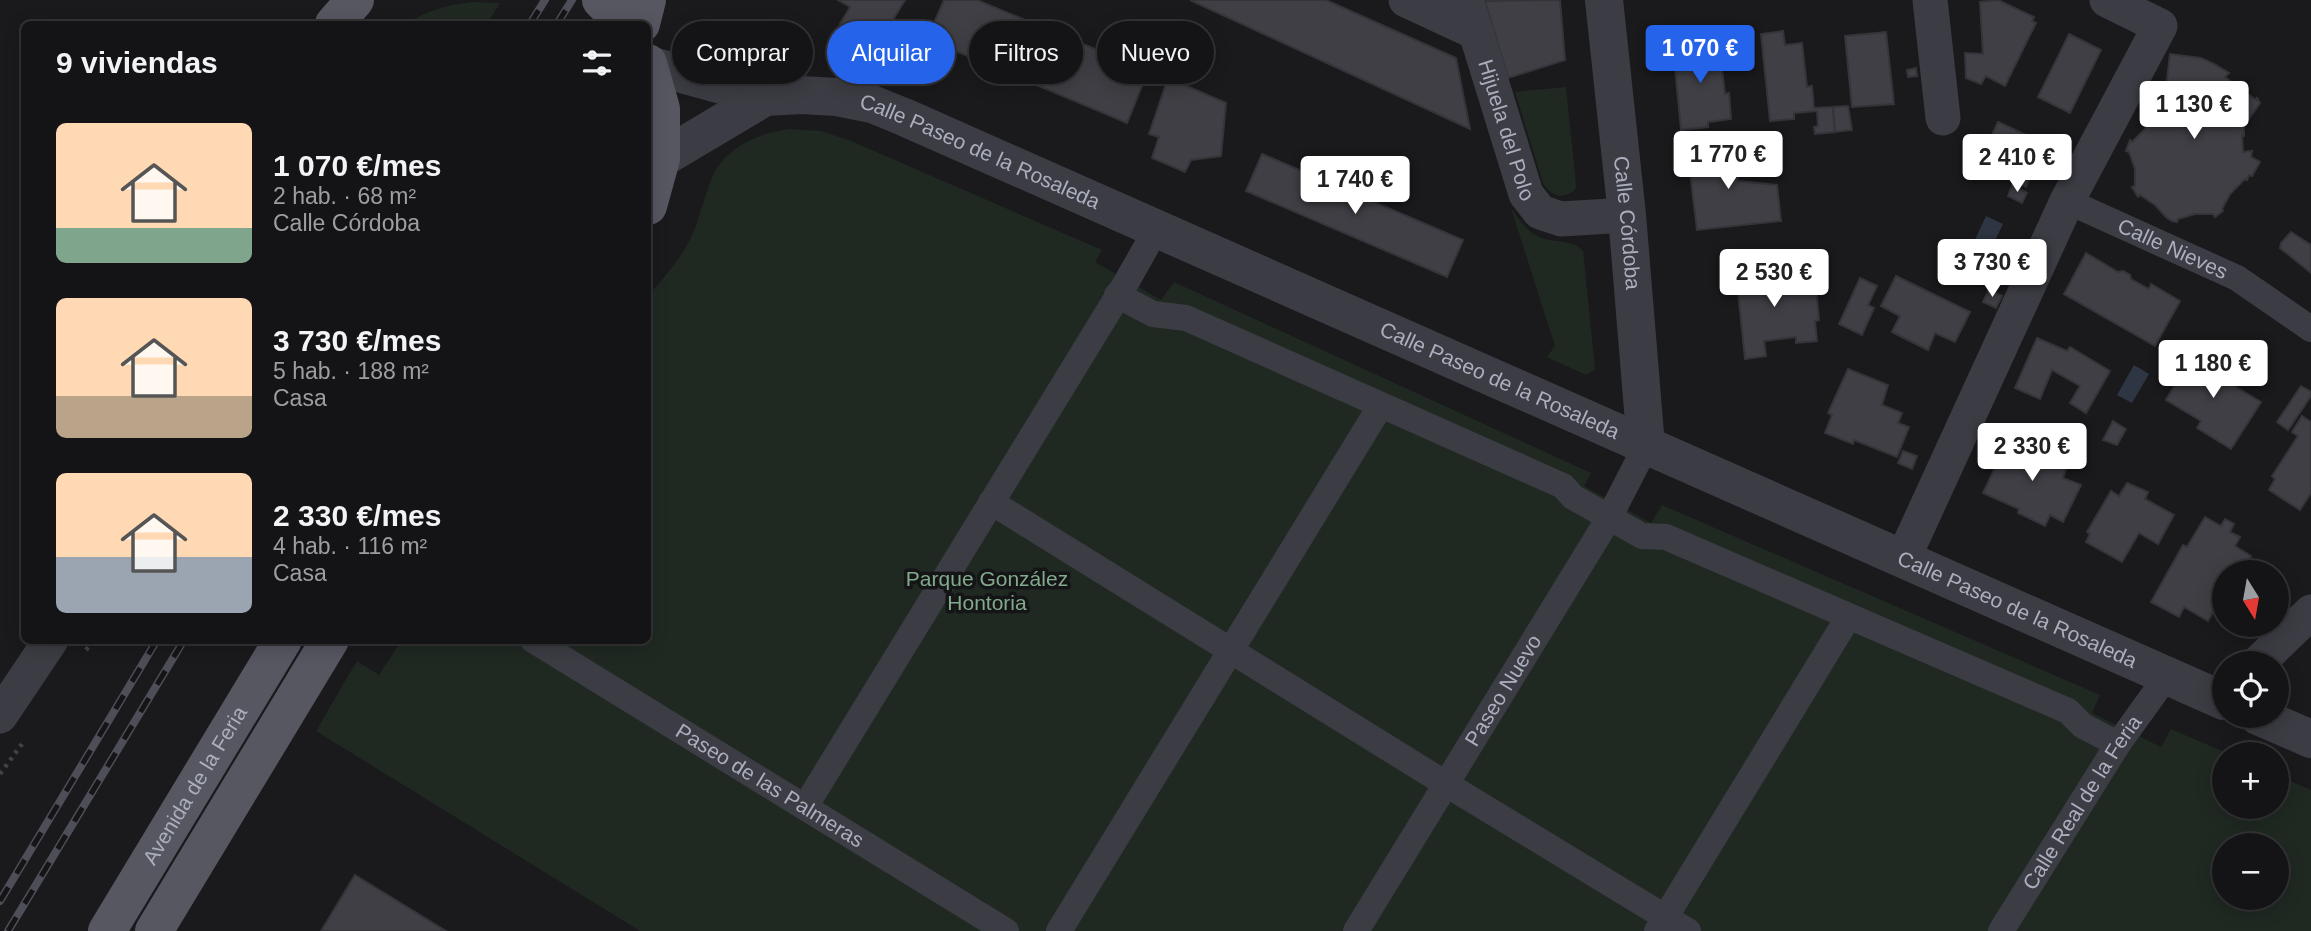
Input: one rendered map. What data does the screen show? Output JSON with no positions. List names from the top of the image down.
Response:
{
  "streets": {
    "main road": ["Avenida de la Feria"],
    "street": [
      "Hijuela del Polo",
      "Calle Paseo de la Rosaleda",
      "Calle Córdoba",
      "Calle Nieves",
      "Paseo Nuevo",
      "Paseo de las Palmeras",
      "Calle Real de la Feria"
    ]
  },
  "crossings": [
    ["Hijuela del Polo", "Calle Córdoba"],
    ["Calle Paseo de la Rosaleda", "Calle Córdoba"],
    ["Calle Paseo de la Rosaleda", "Paseo Nuevo"],
    ["Calle Paseo de la Rosaleda", "Calle Real de la Feria"],
    ["Calle Córdoba", "Paseo Nuevo"]
  ],
  "parks": ["Parque González Hontoria"],
  "north": "bottom",
  "page": {
    "chip": [
      "Comprar",
      "Alquilar",
      "Filtros",
      "Nuevo"
    ],
    "heading": "9 viviendas",
    "price": [
      "1 070 €",
      "1 130 €",
      "1 770 €",
      "2 410 €",
      "1 740 €",
      "3 730 €",
      "2 530 €",
      "1 180 €",
      "2 330 €"
    ],
    "list": [
      {
        "name": "1 070 €/mes",
        "note": "2 hab. · 68 m² · Calle Córdoba"
      },
      {
        "name": "3 730 €/mes",
        "note": "5 hab. · 188 m² · Casa"
      },
      {
        "name": "2 330 €/mes",
        "note": "4 hab. · 116 m² · Casa"
      }
    ],
    "map_buttons": ["+", "−"]
  }
}
